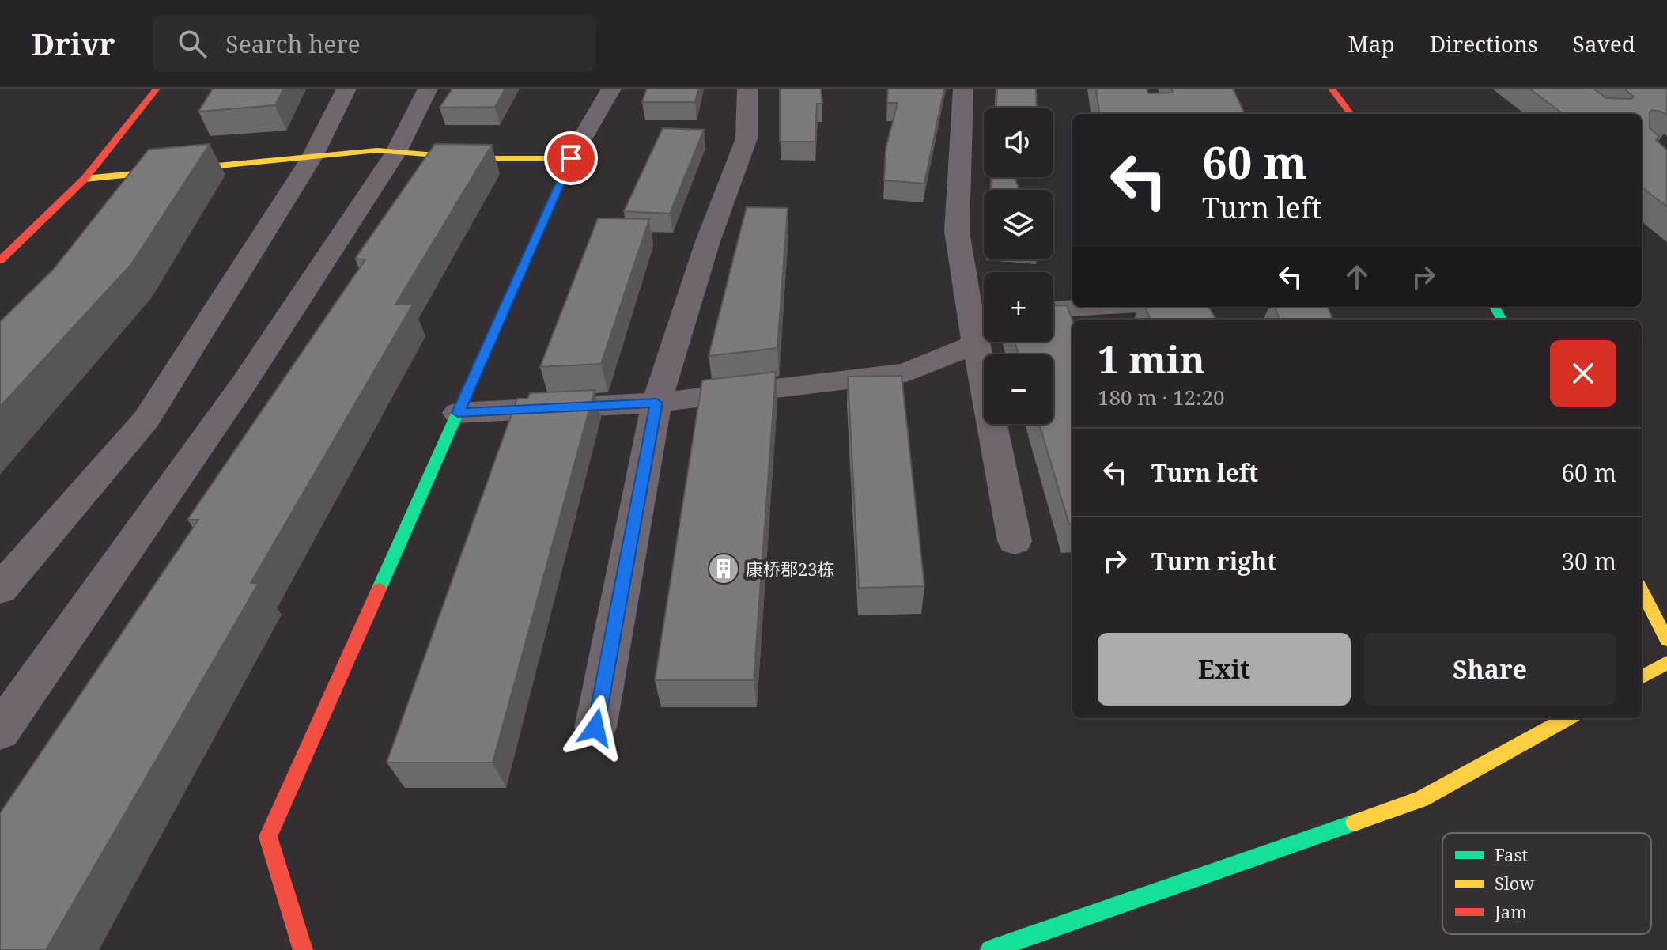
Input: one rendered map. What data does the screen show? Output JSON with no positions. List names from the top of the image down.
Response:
{
  "places": {
    "building": ["康桥郡23栋"]
  },
  "legend": ["Fast", "Slow", "Jam"],
  "page": {
    "header": "Drivr",
    "search": "Search here",
    "nav": ["Map", "Directions", "Saved"],
    "map_buttons": ["+", "−"],
    "turn": ["60 m", "Turn left"],
    "heading": ["1 min", "180 m · 12:20"],
    "list": [
      {
        "name": "Turn left",
        "value": "60 m"
      },
      {
        "name": "Turn right",
        "value": "30 m"
      }
    ],
    "buttons": ["Exit", "Share"]
  }
}
